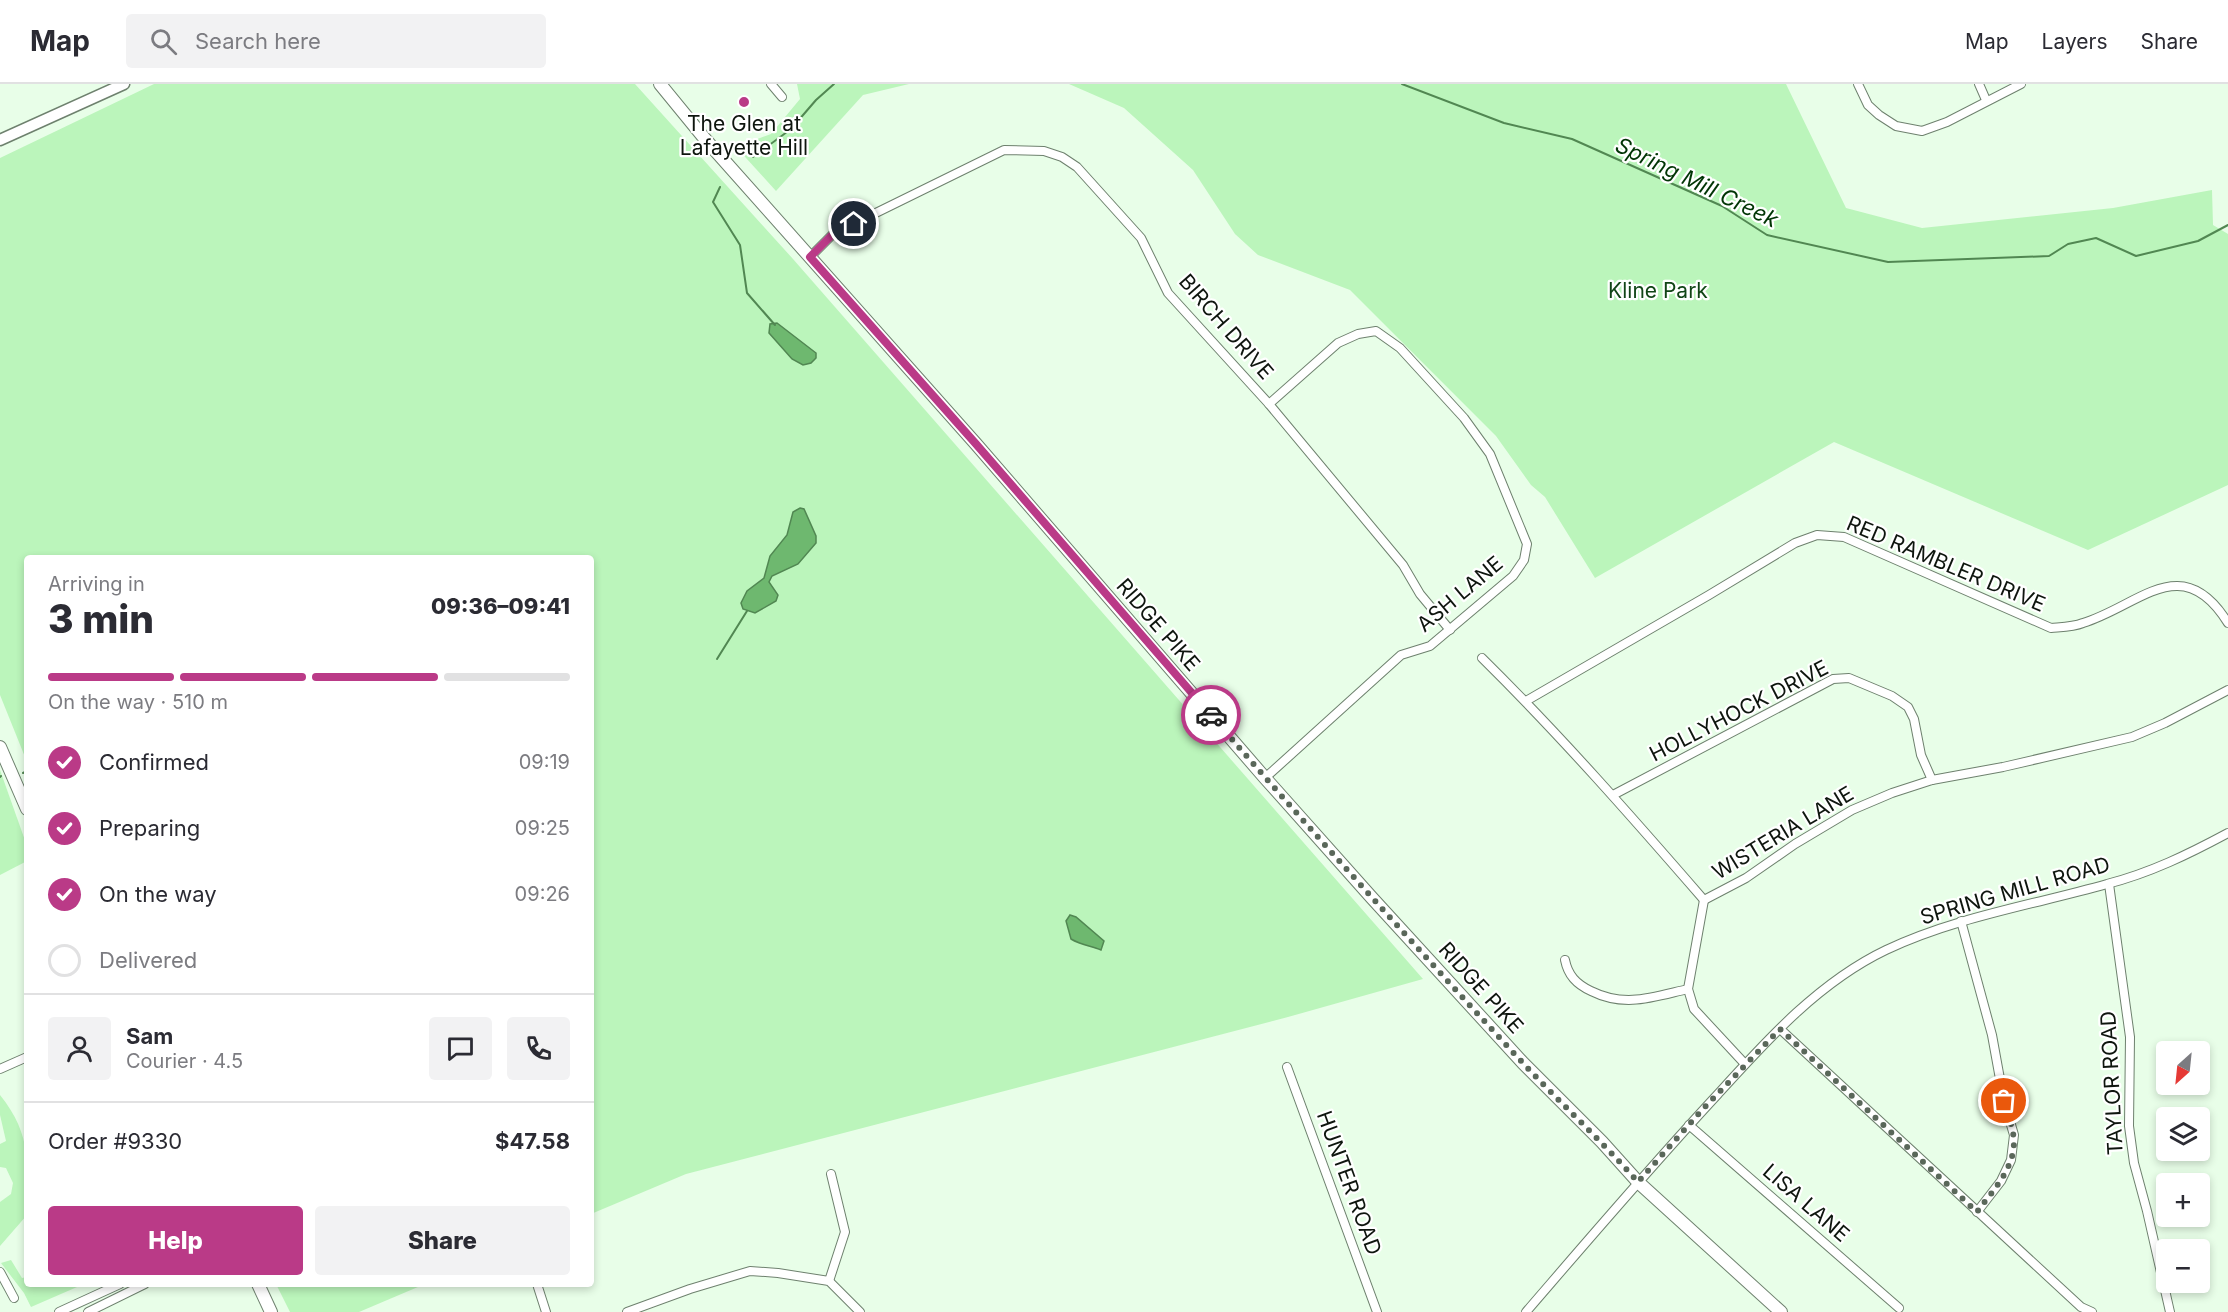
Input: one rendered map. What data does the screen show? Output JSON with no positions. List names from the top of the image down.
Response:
{
  "streets": {
    "main road": ["RIDGE PIKE"],
    "street": [
      "BIRCH DRIVE",
      "RED RAMBLER DRIVE",
      "ASH LANE",
      "HOLLYHOCK DRIVE",
      "WISTERIA LANE",
      "SPRING MILL ROAD",
      "TAYLOR ROAD",
      "HUNTER ROAD",
      "LISA LANE"
    ]
  },
  "crossings": [
    ["BIRCH DRIVE", "ASH LANE"],
    ["BIRCH DRIVE", "RIDGE PIKE"],
    ["RED RAMBLER DRIVE", "WISTERIA LANE"],
    ["ASH LANE", "RIDGE PIKE"],
    ["RIDGE PIKE", "SPRING MILL ROAD"],
    ["HOLLYHOCK DRIVE", "WISTERIA LANE"],
    ["SPRING MILL ROAD", "TAYLOR ROAD"],
    ["SPRING MILL ROAD", "LISA LANE"]
  ],
  "water": ["Spring Mill Creek"],
  "parks": ["Kline Park"],
  "places": ["The Glen at Lafayette Hill"],
  "north": "bottom left",
  "page": {
    "header": "Map",
    "search": "Search here",
    "nav": ["Map", "Layers", "Share"],
    "heading": ["3 min", "Arriving in", "09:36–09:41"],
    "panel": [
      "Sam",
      "Courier · 4.5",
      "Order #9330",
      "$47.58"
    ],
    "bar": "On the way · 510 m",
    "list": [
      ["Confirmed", "09:19"],
      ["Preparing", "09:25"],
      ["On the way", "09:26"],
      "Delivered"
    ],
    "map_buttons": ["+", "−"],
    "buttons": ["Help", "Share"]
  }
}
